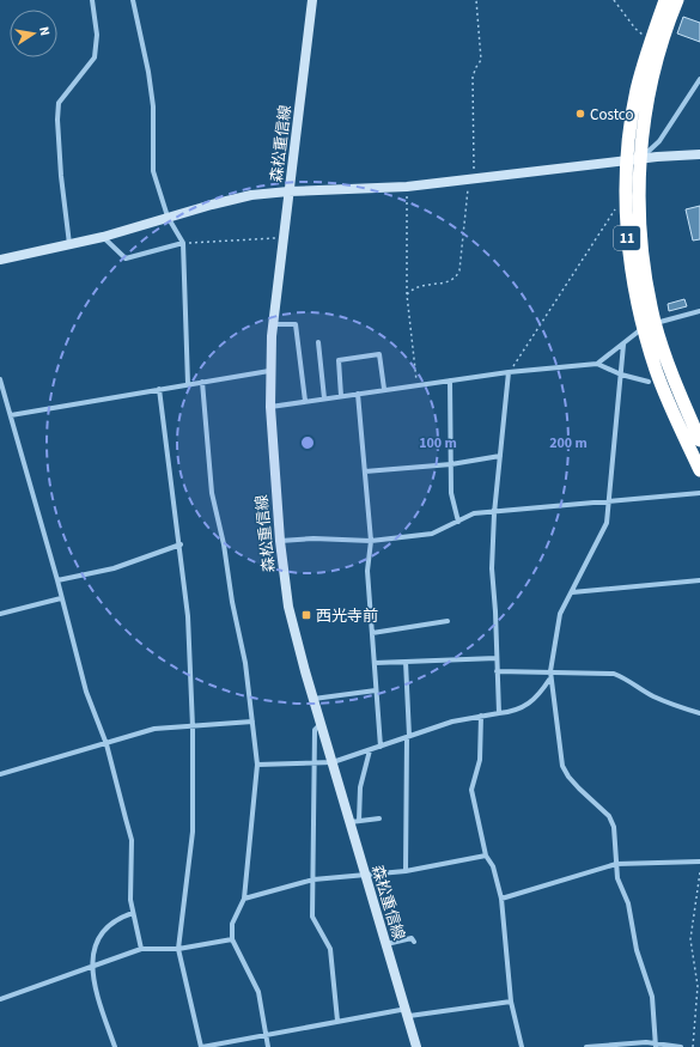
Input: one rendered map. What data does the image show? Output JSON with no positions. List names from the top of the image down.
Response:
{
  "streets": {
    "highway": ["11"],
    "main road": ["森松重信線"]
  },
  "places": {
    "other": ["Costco"],
    "transit": ["西光寺前"]
  },
  "north": "right",
  "rings": ["100 m", "200 m"]
}
